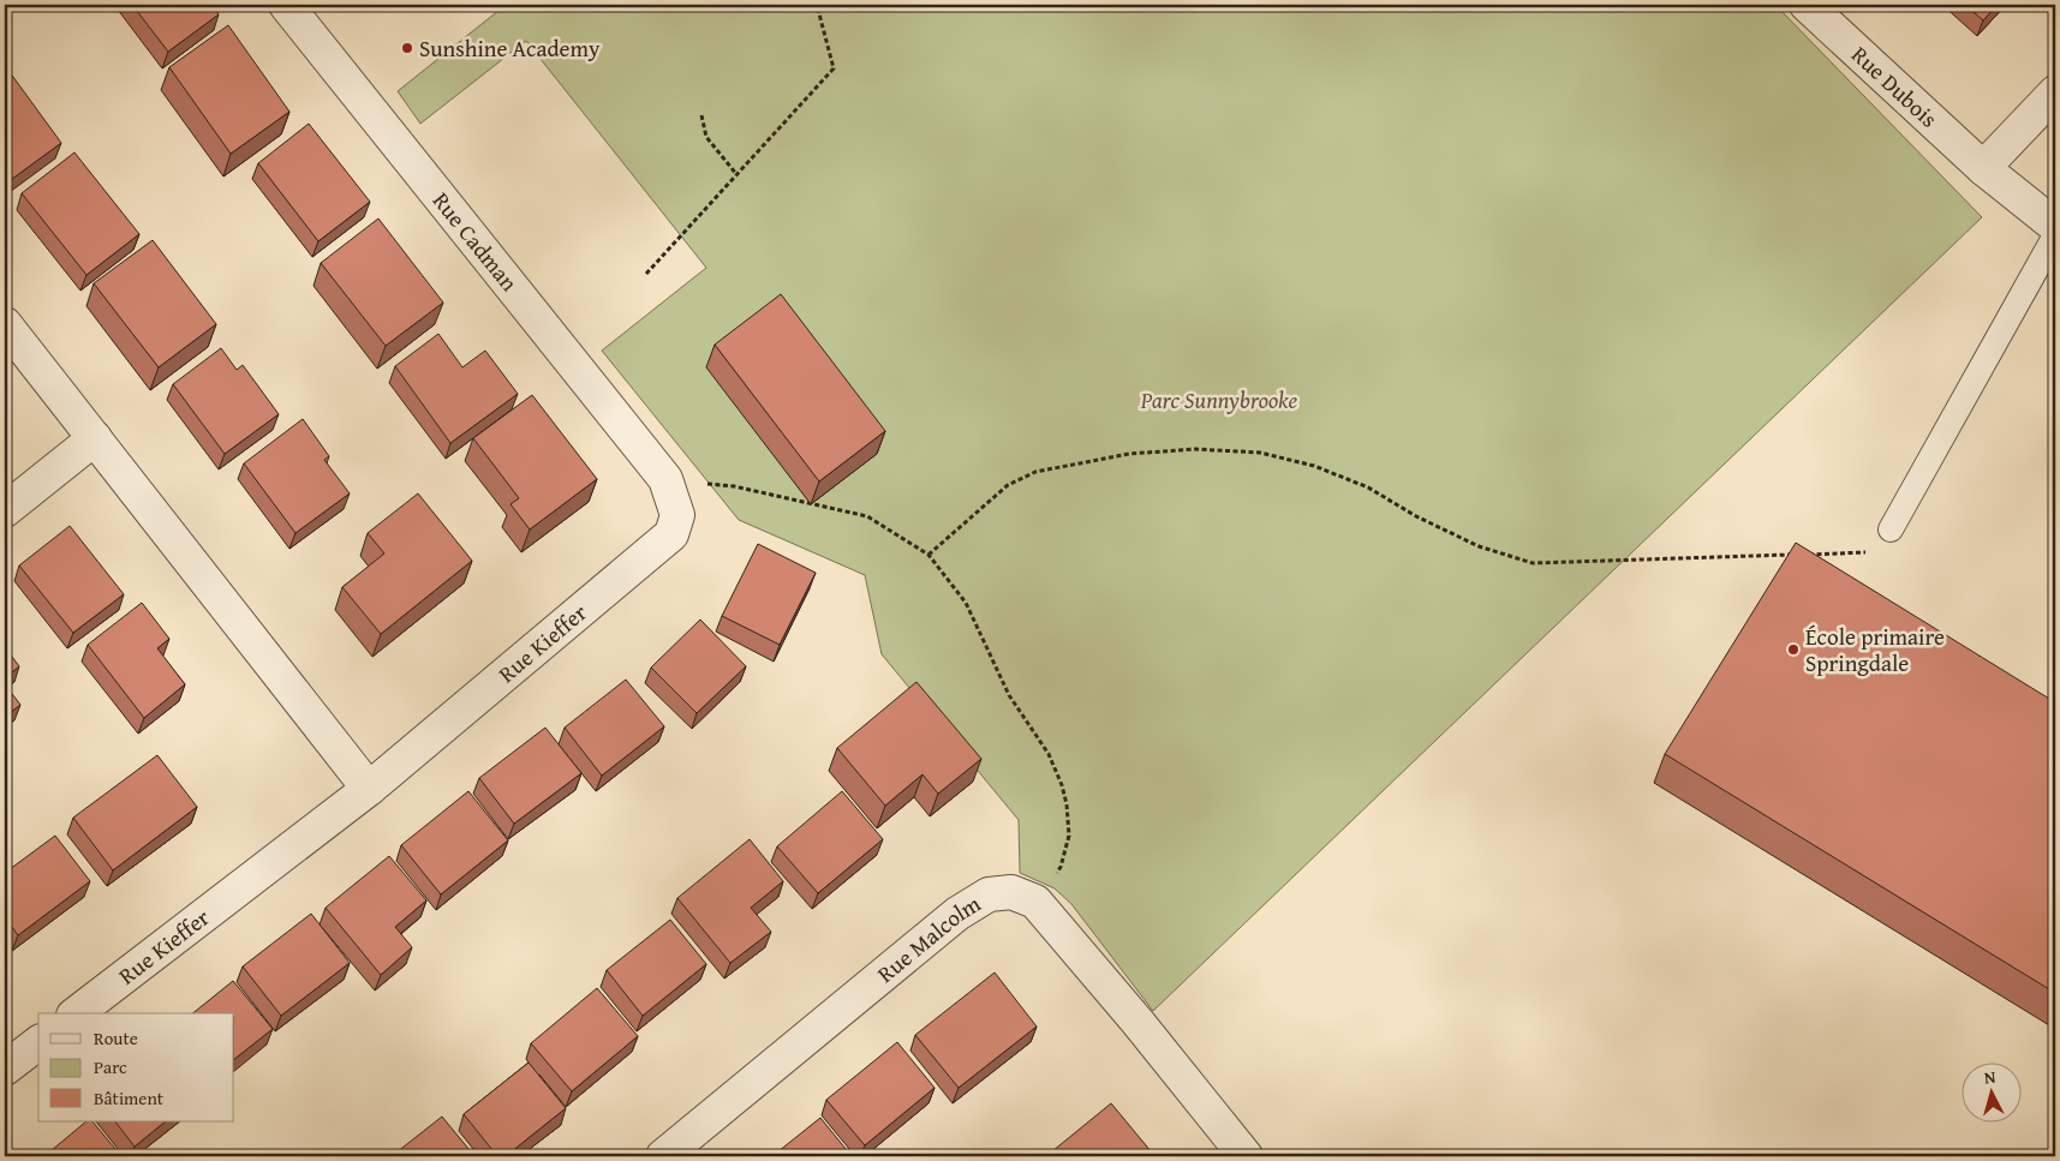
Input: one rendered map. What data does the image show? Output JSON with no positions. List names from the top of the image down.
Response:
{
  "streets": {
    "street": [
      "Rue Dubois",
      "Rue Cadman",
      "Rue Kieffer",
      "Rue Malcolm"
    ]
  },
  "crossings": [
    ["Rue Cadman", "Rue Kieffer"]
  ],
  "parks": ["Parc Sunnybrooke"],
  "places": ["Sunshine Academy", "École primaire Springdale"],
  "legend": ["Route", "Parc", "Bâtiment"],
  "north": "top"
}
